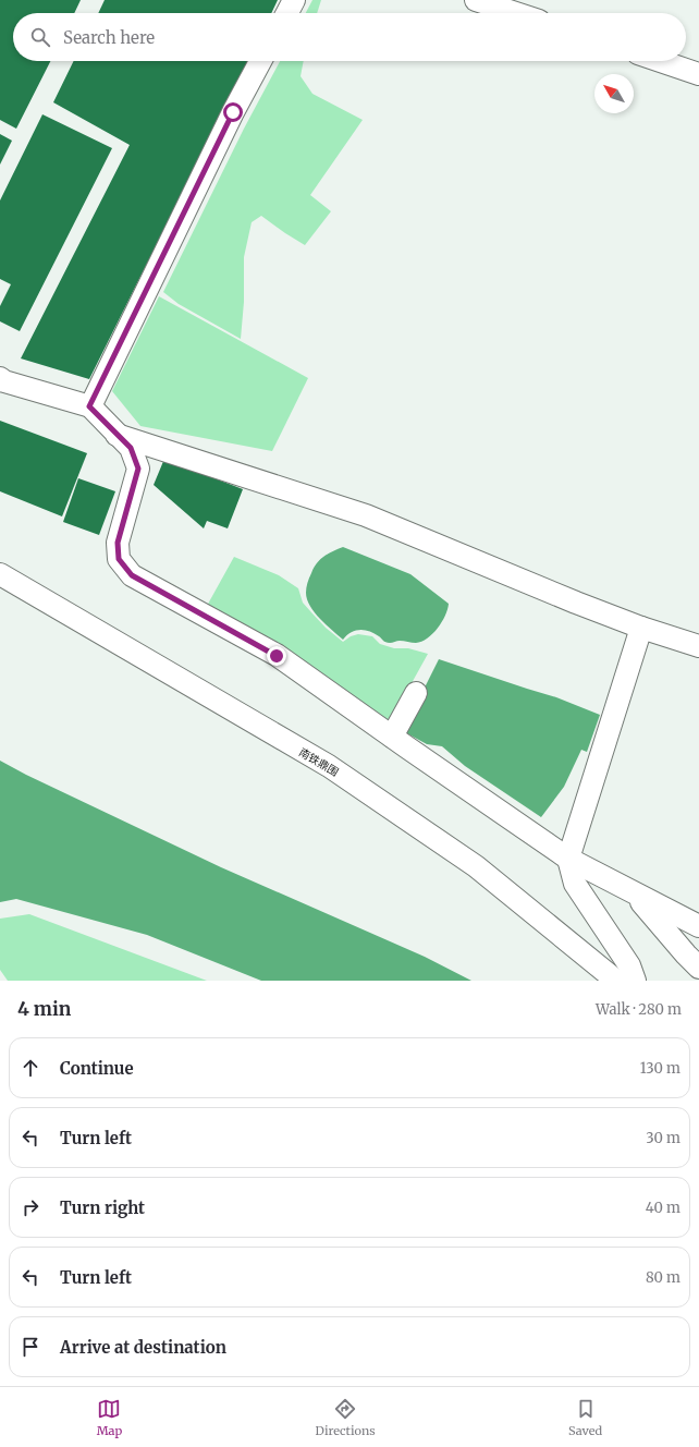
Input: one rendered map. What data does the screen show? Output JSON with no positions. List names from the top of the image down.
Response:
{
  "streets": {
    "street": ["南铁鼎围"]
  },
  "north": "top left",
  "page": {
    "search": "Search here",
    "heading": ["4 min", "Walk · 280 m"],
    "list": [
      ["Continue", "130 m"],
      ["Turn left", "30 m"],
      ["Turn right", "40 m"],
      ["Turn left", "80 m"],
      "Arrive at destination"
    ],
    "nav": ["Map", "Directions", "Saved"]
  }
}
